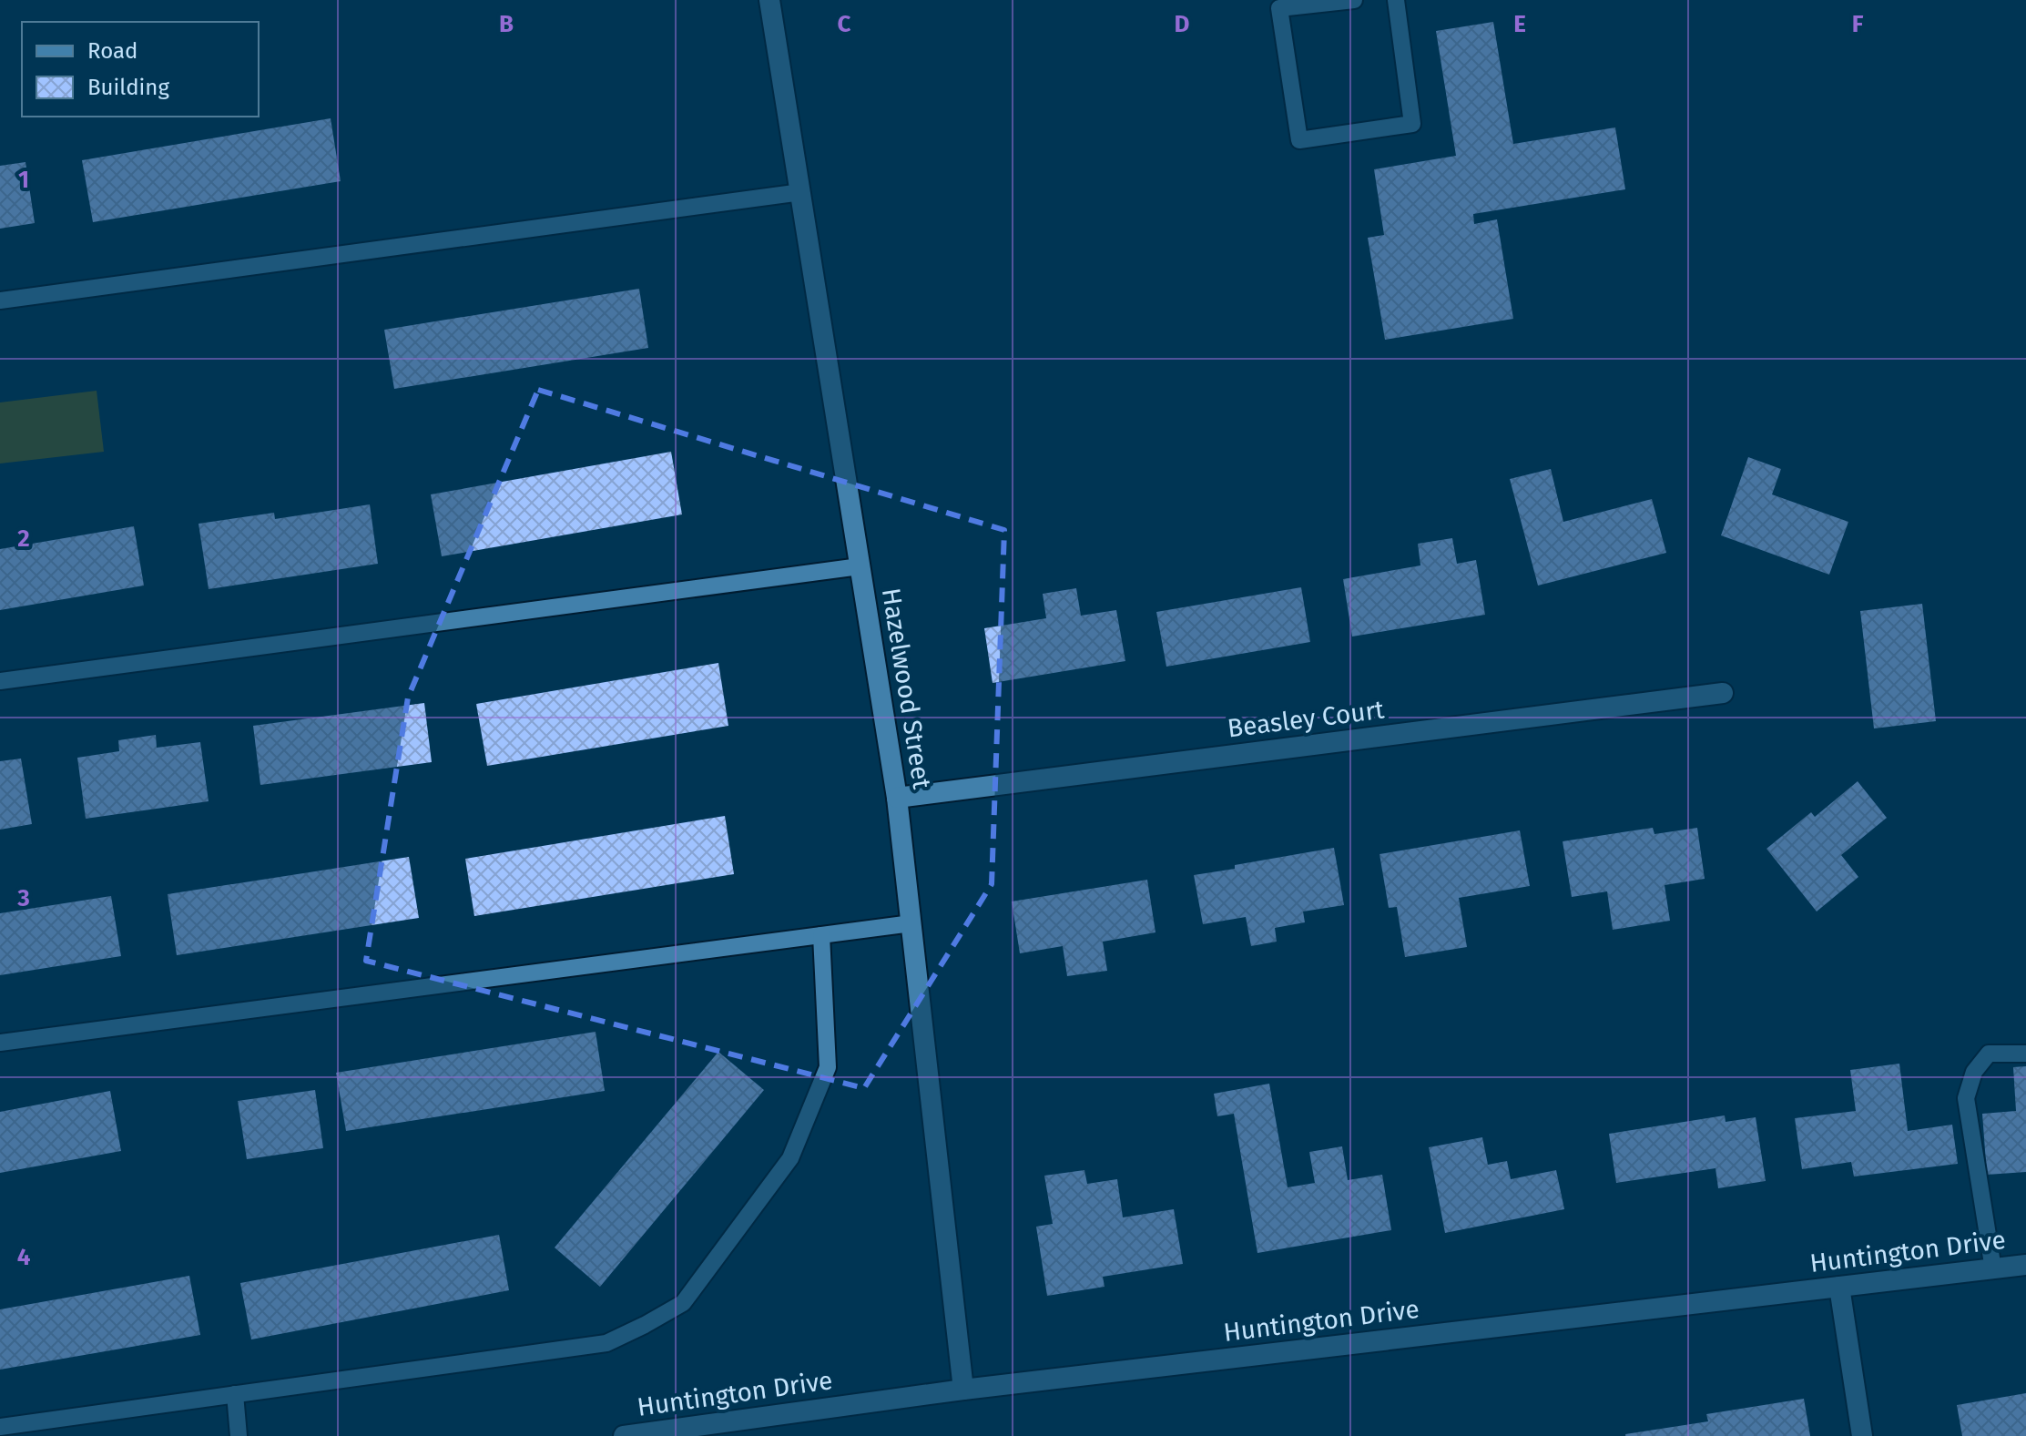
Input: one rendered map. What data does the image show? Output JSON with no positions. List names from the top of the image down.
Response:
{
  "streets": {
    "street": ["Hazelwood Street", "Beasley Court", "Huntington Drive"]
  },
  "crossings": [
    ["Hazelwood Street", "Beasley Court"],
    ["Hazelwood Street", "Huntington Drive"]
  ],
  "legend": ["Road", "Building"],
  "grid": {
    "columns": [
      "B",
      "C",
      "D",
      "E",
      "F"
    ],
    "rows": [
      "1",
      "2",
      "3",
      "4"
    ]
  }
}
